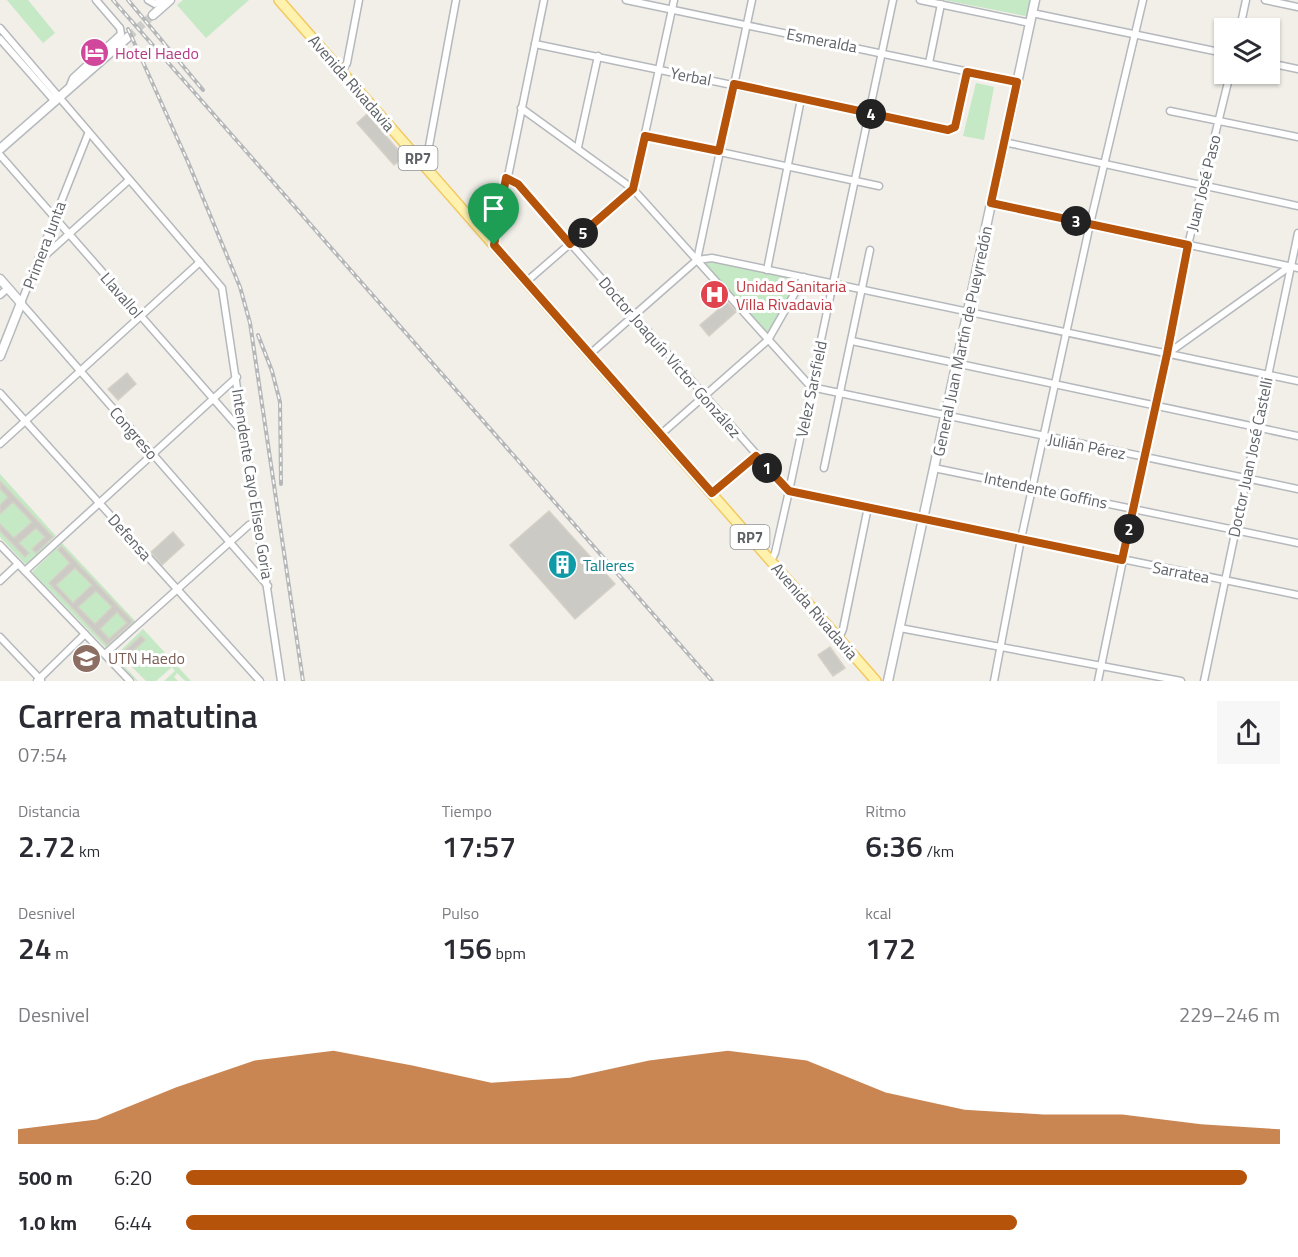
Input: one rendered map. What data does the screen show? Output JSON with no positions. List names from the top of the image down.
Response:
{
  "streets": {
    "main road": ["Avenida Rivadavia", "RP7"],
    "street": [
      "Esmeralda",
      "Yerbal",
      "Juan José Paso",
      "Primera Junta",
      "Llavallol",
      "General Juan Martín de Pueyrredón",
      "Doctor Joaquín Victor González",
      "Velez Sarsfield",
      "Congreso",
      "Julián Pérez",
      "Doctor Juan José Castelli",
      "Intendente Cayo Eliseo Goria",
      "Intendente Goffins",
      "Defensa",
      "Sarratea"
    ]
  },
  "crossings": [
    ["Esmeralda", "Yerbal"],
    ["Esmeralda", "General Juan Martín de Pueyrredón"],
    ["Esmeralda", "Velez Sarsfield"],
    ["Yerbal", "Velez Sarsfield"],
    ["Avenida Rivadavia", "Velez Sarsfield"],
    ["Juan José Paso", "Julián Pérez"],
    ["Juan José Paso", "Intendente Goffins"],
    ["Juan José Paso", "Sarratea"],
    ["Primera Junta", "Llavallol"],
    ["Primera Junta", "Congreso"],
    ["Llavallol", "Intendente Cayo Eliseo Goria"],
    ["General Juan Martín de Pueyrredón", "Julián Pérez"],
    ["General Juan Martín de Pueyrredón", "Intendente Goffins"],
    ["General Juan Martín de Pueyrredón", "Sarratea"],
    ["Doctor Joaquín Victor González", "Velez Sarsfield"],
    ["Velez Sarsfield", "Julián Pérez"],
    ["Congreso", "Intendente Cayo Eliseo Goria"],
    ["Julián Pérez", "Doctor Juan José Castelli"],
    ["Doctor Juan José Castelli", "Intendente Goffins"],
    ["Doctor Juan José Castelli", "Sarratea"]
  ],
  "places": {
    "hotel": ["Hotel Haedo"],
    "hospital": ["Unidad Sanitaria Villa Rivadavia"],
    "building": ["Talleres"],
    "school or university": ["UTN Haedo"]
  },
  "page": {
    "pins": [
      "4",
      "3",
      "5",
      "1",
      "2"
    ],
    "heading": ["Carrera matutina", "07:54"],
    "stats": [
      ["Distancia", "2.72 km"],
      ["Tiempo", "17:57"],
      ["Ritmo", "6:36 /km"],
      ["Desnivel", "24 m"],
      ["Pulso", "156 bpm"],
      ["kcal", "172"]
    ],
    "chart": ["Desnivel", "229–246 m"],
    "list": [
      {
        "name": "500 m",
        "note": "6:20"
      },
      {
        "name": "1.0 km",
        "note": "6:44"
      }
    ]
  }
}
